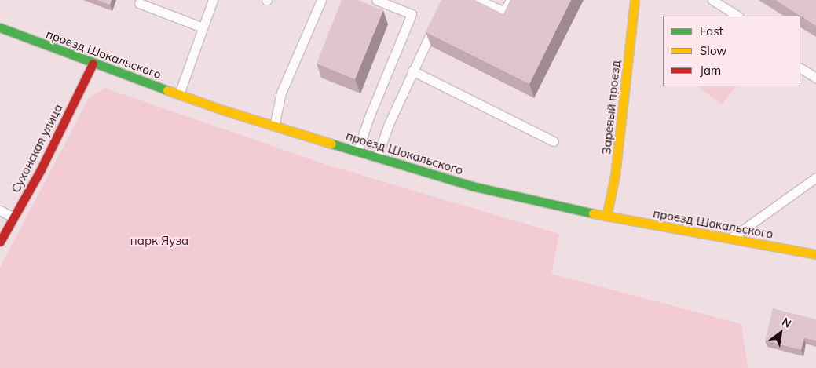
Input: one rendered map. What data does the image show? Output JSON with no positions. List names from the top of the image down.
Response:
{
  "streets": {
    "street": ["проезд Шокальского", "Заревый проезд", "Сухонская улица"]
  },
  "crossings": [
    ["проезд Шокальского", "Заревый проезд"],
    ["проезд Шокальского", "Сухонская улица"]
  ],
  "parks": ["парк Яуза"],
  "legend": ["Fast", "Slow", "Jam"],
  "north": "top right"
}
